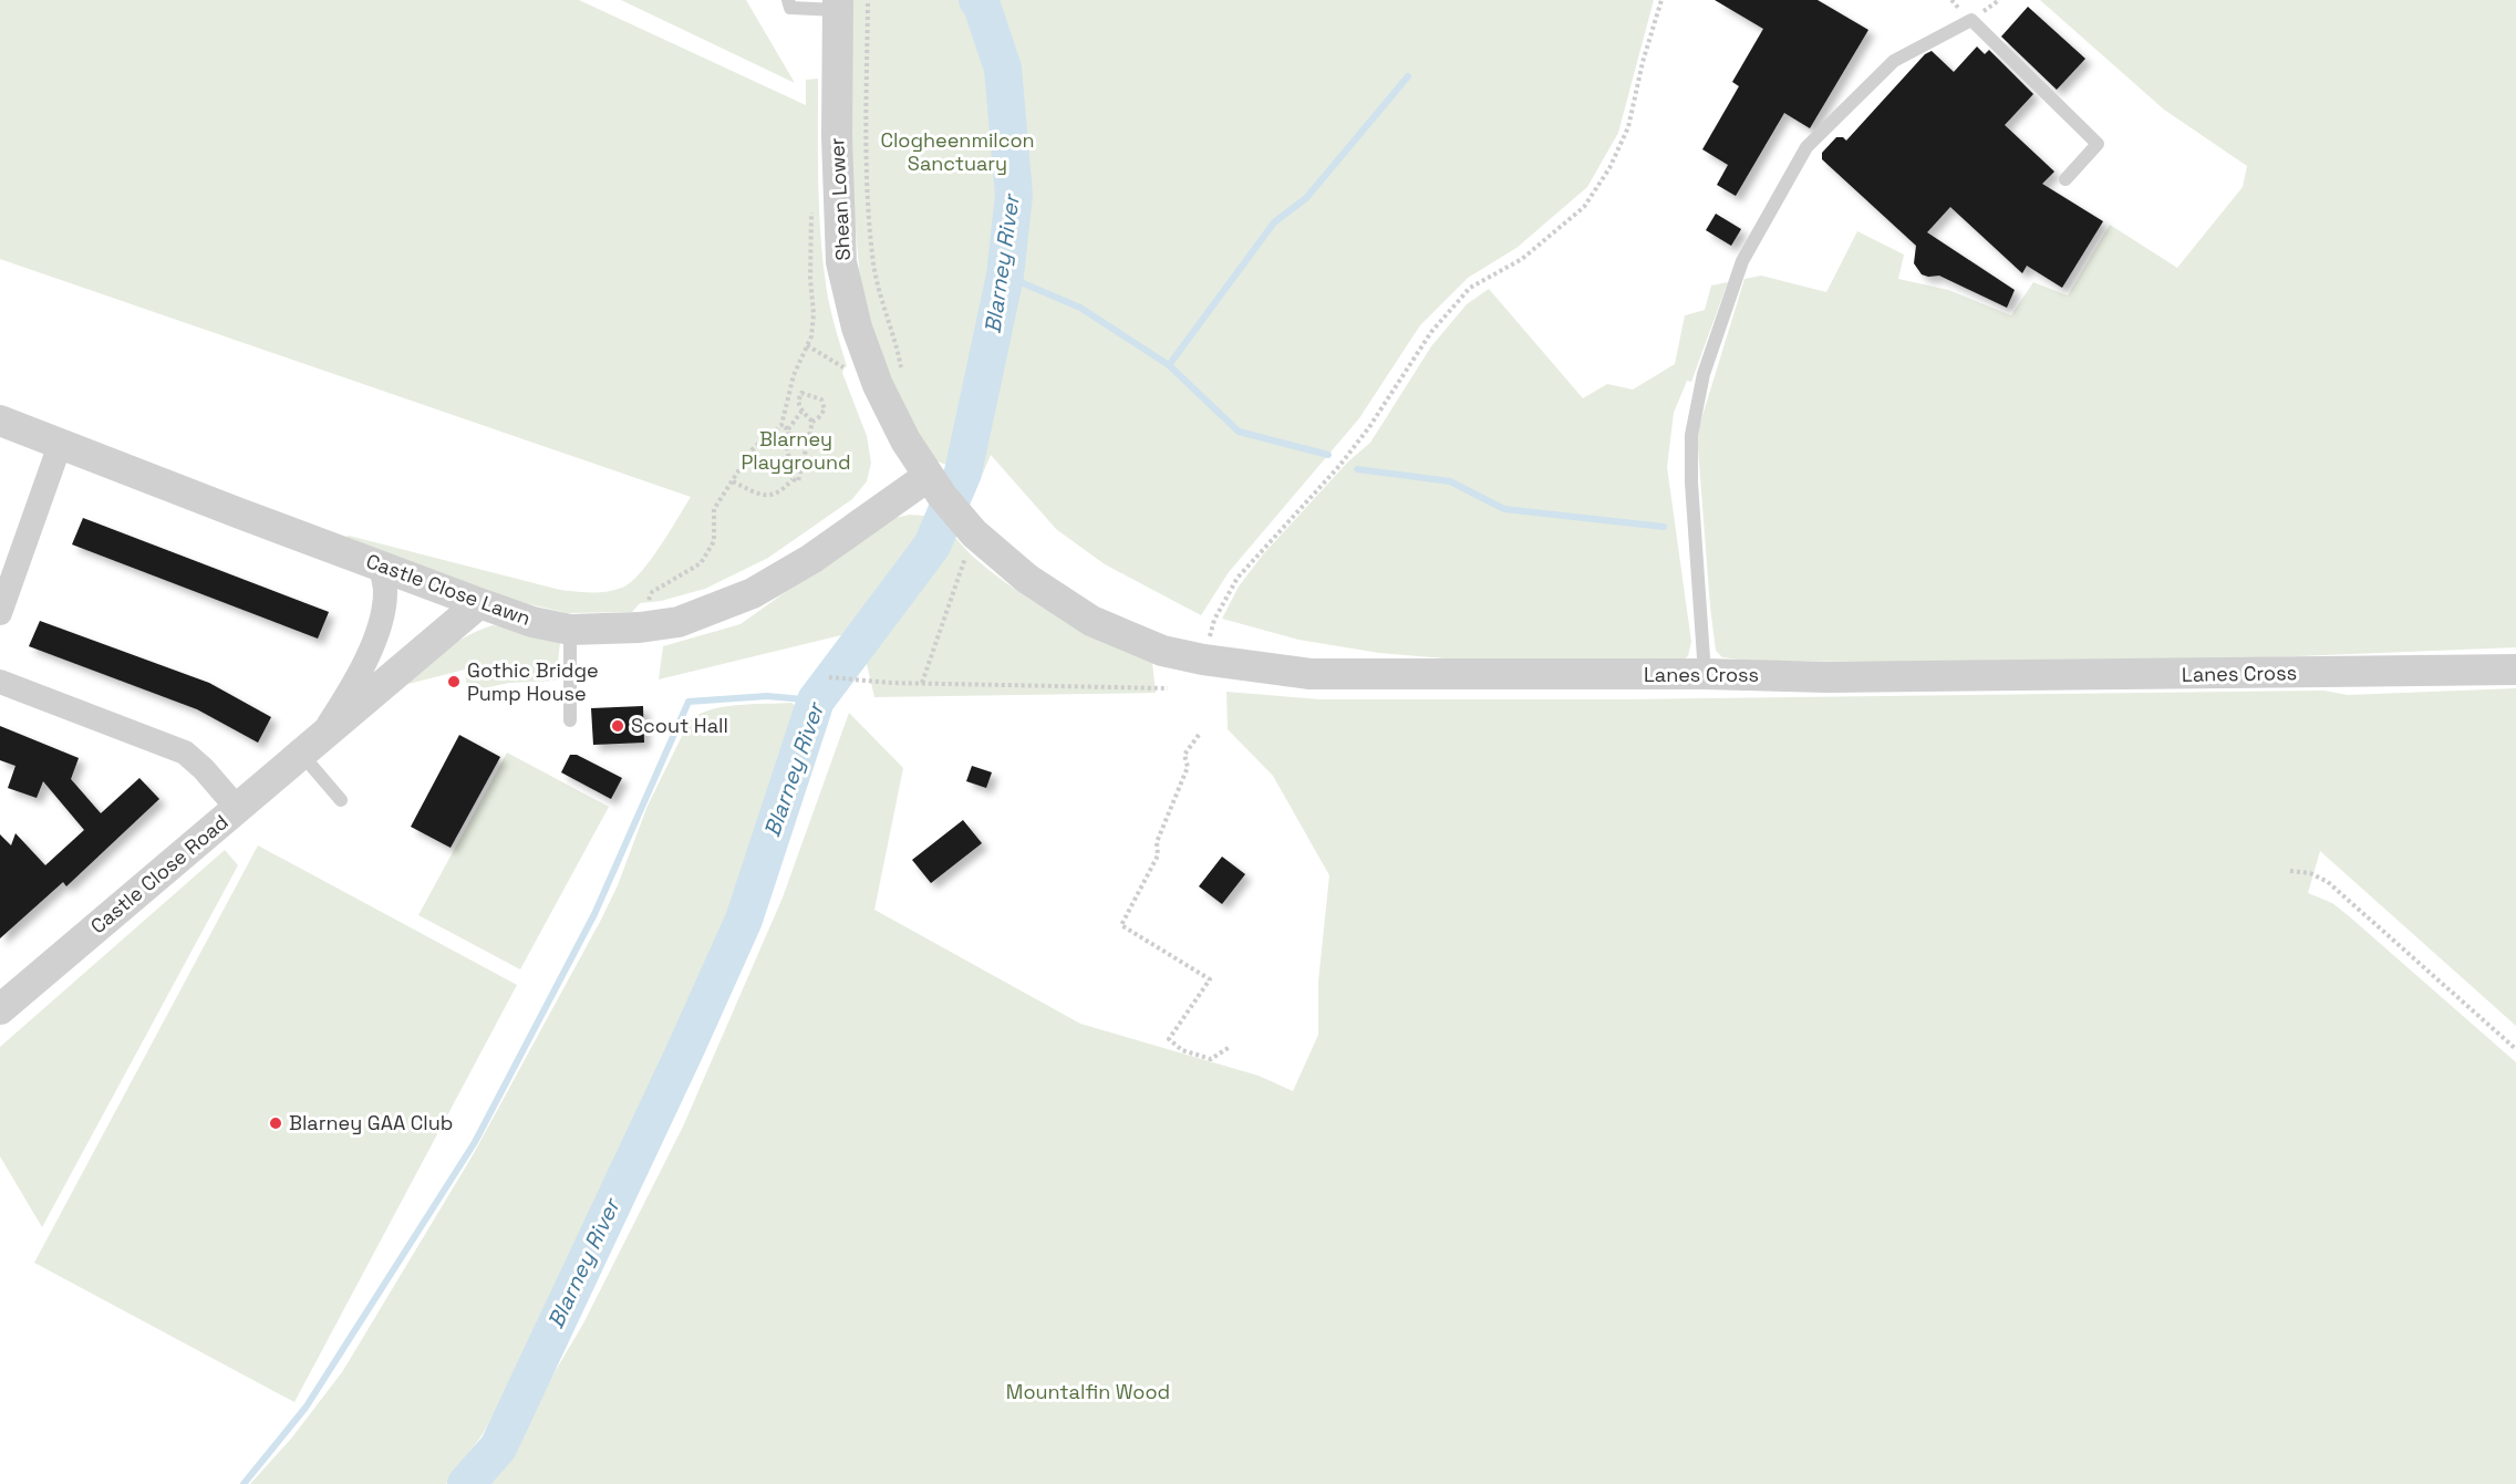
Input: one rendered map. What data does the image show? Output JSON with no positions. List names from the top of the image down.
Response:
{
  "streets": {
    "street": [
      "Shean Lower",
      "Castle Close Lawn",
      "Lanes Cross",
      "Castle Close Road"
    ]
  },
  "crossings": [
    ["Shean Lower", "Castle Close Lawn"],
    ["Shean Lower", "Lanes Cross"],
    ["Castle Close Lawn", "Lanes Cross"],
    ["Castle Close Lawn", "Castle Close Road"]
  ],
  "water": ["Blarney River"],
  "parks": ["Clogheenmilcon Sanctuary", "Blarney Playground", "Mountalfin Wood"],
  "places": ["Gothic Bridge Pump House", "Scout Hall", "Blarney GAA Club"]
}
